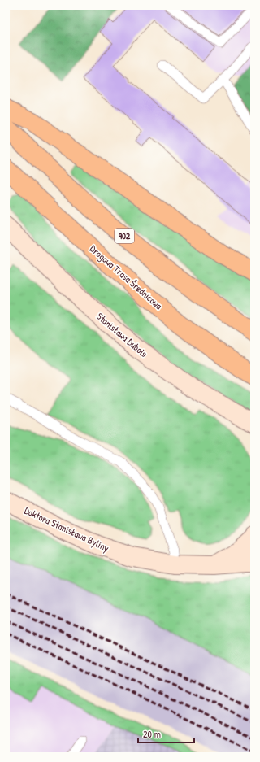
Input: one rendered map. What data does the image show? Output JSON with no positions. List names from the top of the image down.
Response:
{
  "streets": {
    "main road": [
      "902",
      "Drogowa Trasa Średnicowa",
      "Stanisława Dubois",
      "Doktora Stanisława Byliny"
    ]
  },
  "scale_bar": "20 m"
}
